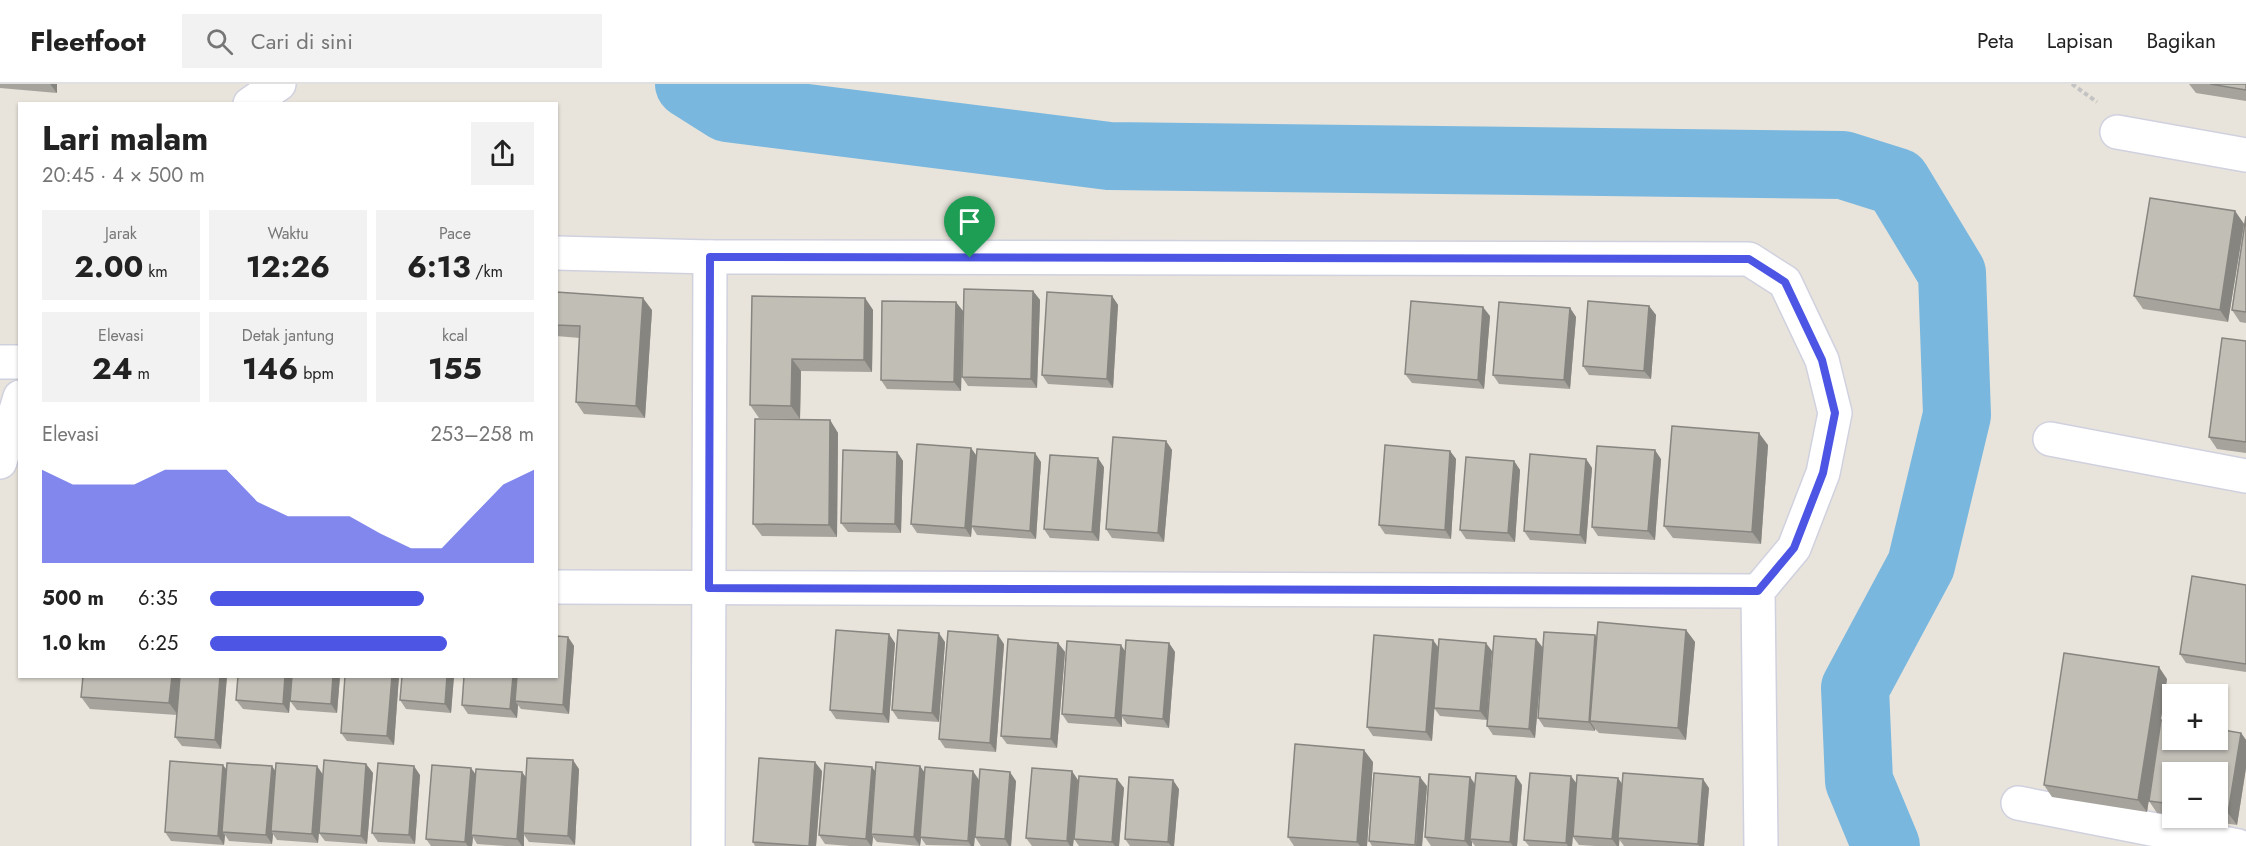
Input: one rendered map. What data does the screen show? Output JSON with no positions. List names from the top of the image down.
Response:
{
  "page": {
    "header": "Fleetfoot",
    "search": "Cari di sini",
    "nav": ["Peta", "Lapisan", "Bagikan"],
    "heading": ["Lari malam", "20:45 · 4 × 500 m"],
    "stats": [
      ["Jarak", "2.00 km"],
      ["Waktu", "12:26"],
      ["Pace", "6:13 /km"],
      ["Elevasi", "24 m"],
      ["Detak jantung", "146 bpm"],
      ["kcal", "155"]
    ],
    "chart": ["Elevasi", "253–258 m"],
    "list": [
      {
        "name": "500 m",
        "note": "6:35"
      },
      {
        "name": "1.0 km",
        "note": "6:25"
      }
    ],
    "map_buttons": ["+", "−"]
  }
}
